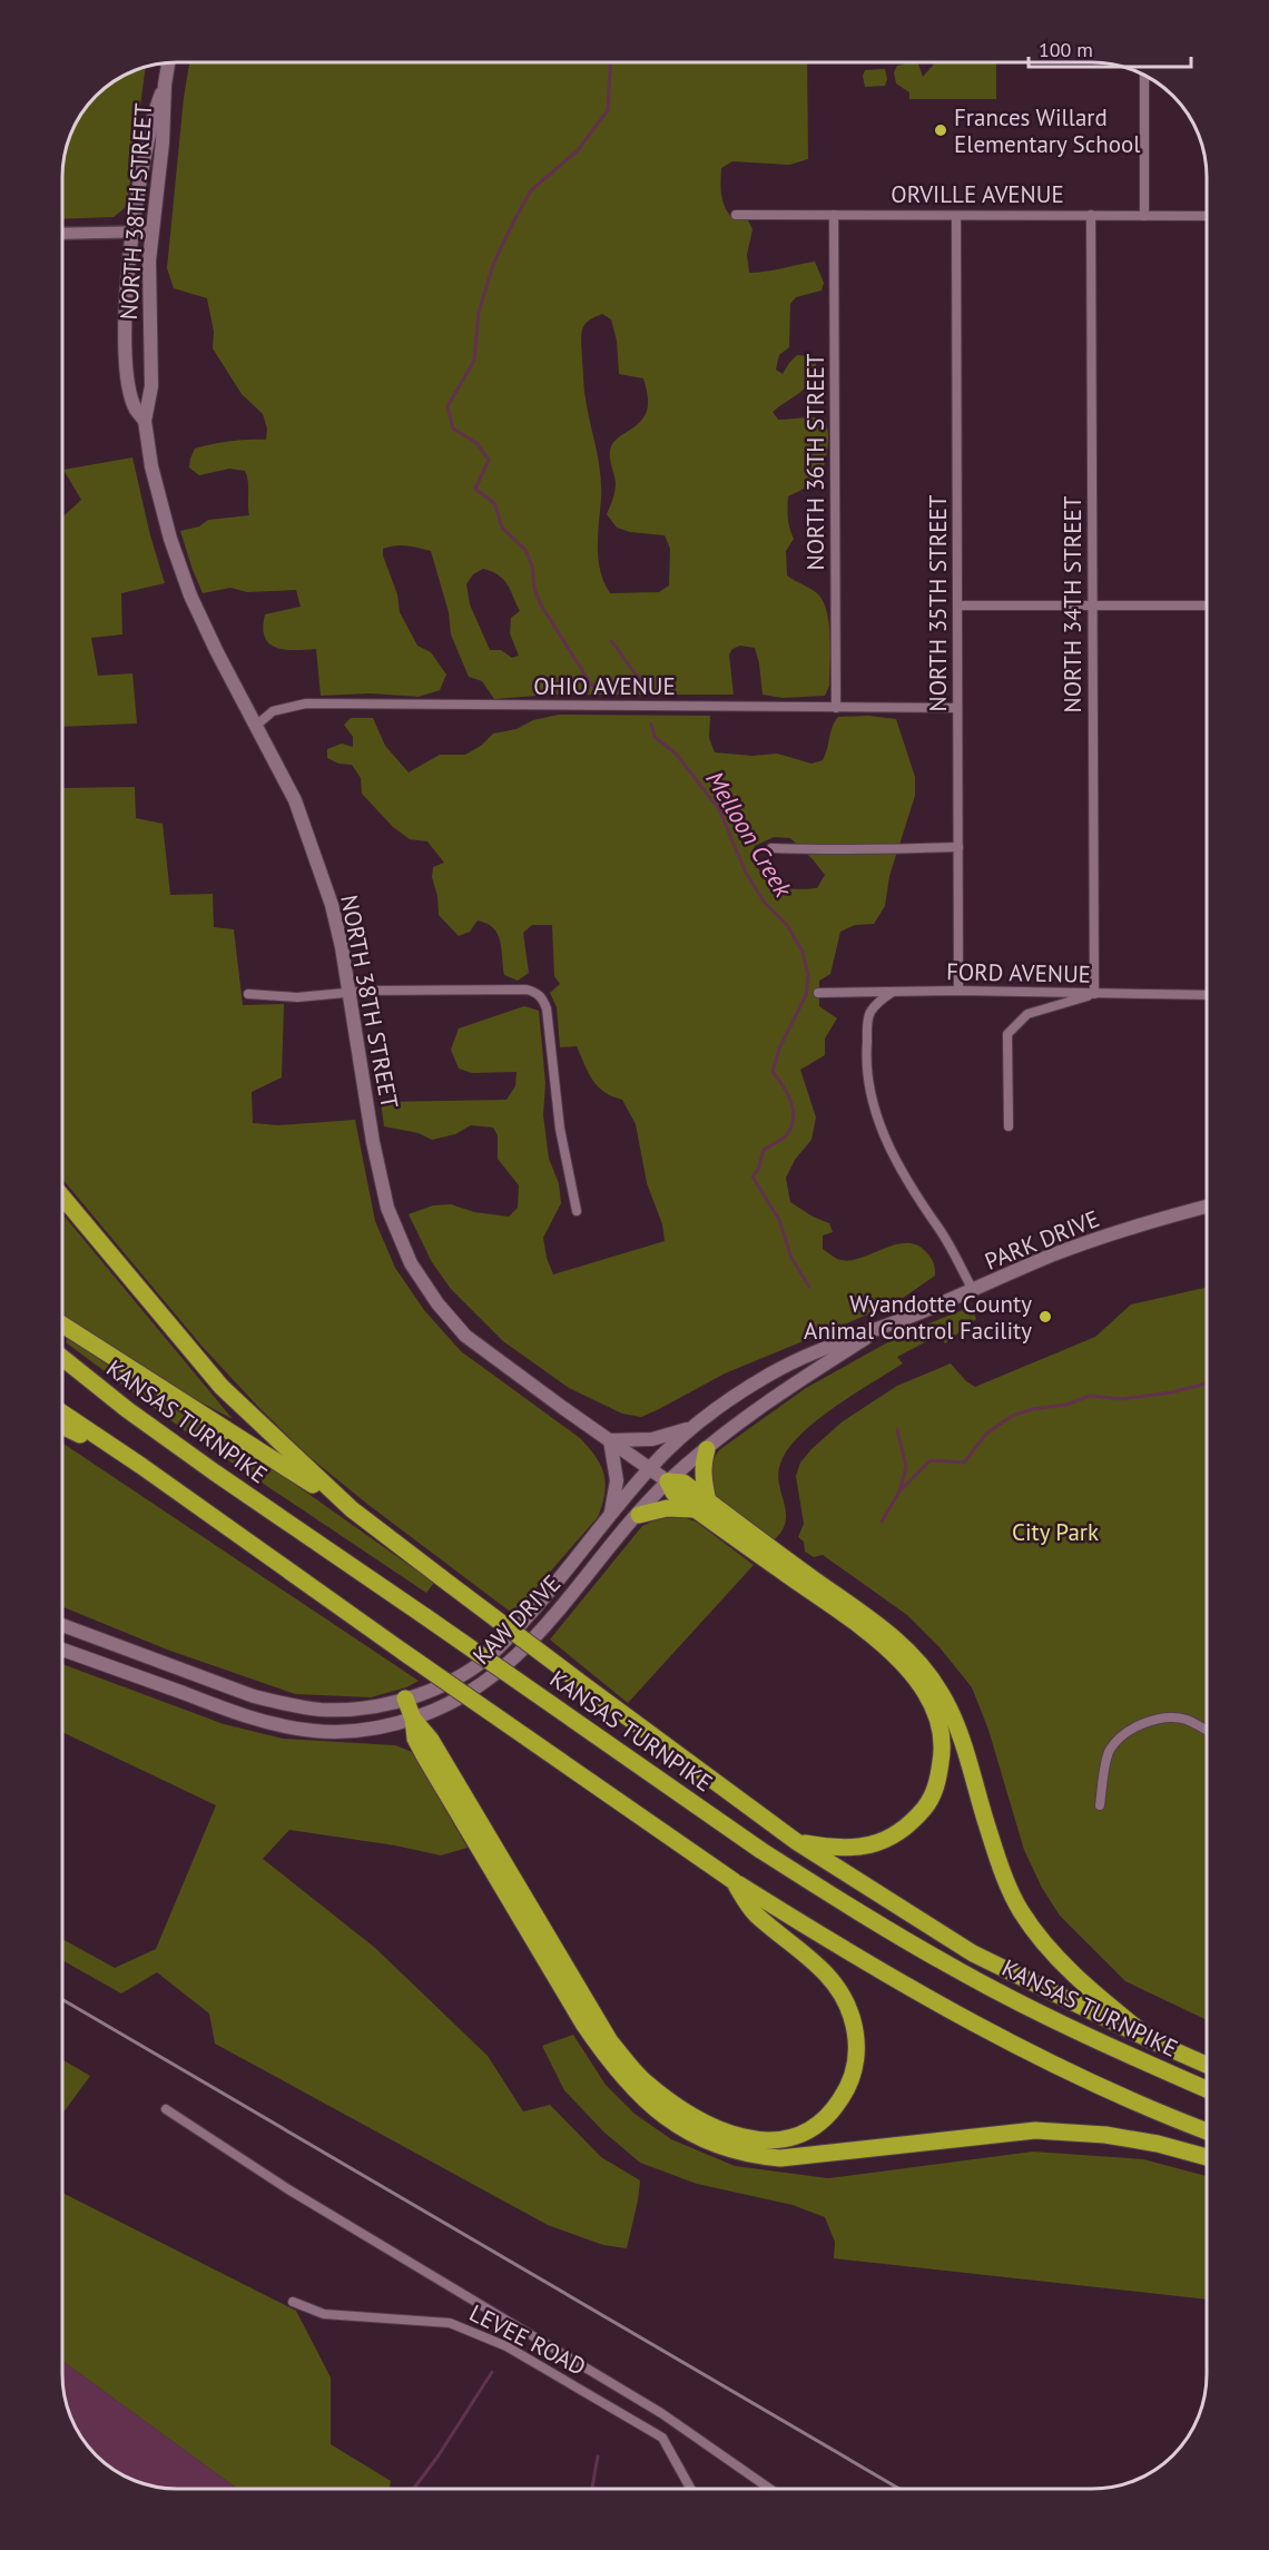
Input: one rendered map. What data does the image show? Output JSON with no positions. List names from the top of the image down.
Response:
{
  "streets": {
    "highway": ["KANSAS TURNPIKE"],
    "main road": ["NORTH 38TH STREET", "PARK DRIVE", "KAW DRIVE"],
    "street": [
      "ORVILLE AVENUE",
      "NORTH 36TH STREET",
      "NORTH 35TH STREET",
      "NORTH 34TH STREET",
      "OHIO AVENUE",
      "FORD AVENUE",
      "LEVEE ROAD"
    ]
  },
  "crossings": [
    ["ORVILLE AVENUE", "NORTH 36TH STREET"],
    ["ORVILLE AVENUE", "NORTH 35TH STREET"],
    ["ORVILLE AVENUE", "NORTH 34TH STREET"],
    ["NORTH 38TH STREET", "OHIO AVENUE"],
    ["NORTH 38TH STREET", "PARK DRIVE"],
    ["NORTH 38TH STREET", "KAW DRIVE"],
    ["NORTH 36TH STREET", "OHIO AVENUE"],
    ["NORTH 35TH STREET", "OHIO AVENUE"],
    ["NORTH 35TH STREET", "FORD AVENUE"],
    ["NORTH 34TH STREET", "FORD AVENUE"],
    ["PARK DRIVE", "KAW DRIVE"]
  ],
  "water": ["Melloon Creek"],
  "parks": ["City Park"],
  "places": ["Frances Willard Elementary School", "Wyandotte County Animal Control Facility"],
  "scale_bar": "100 m"
}
